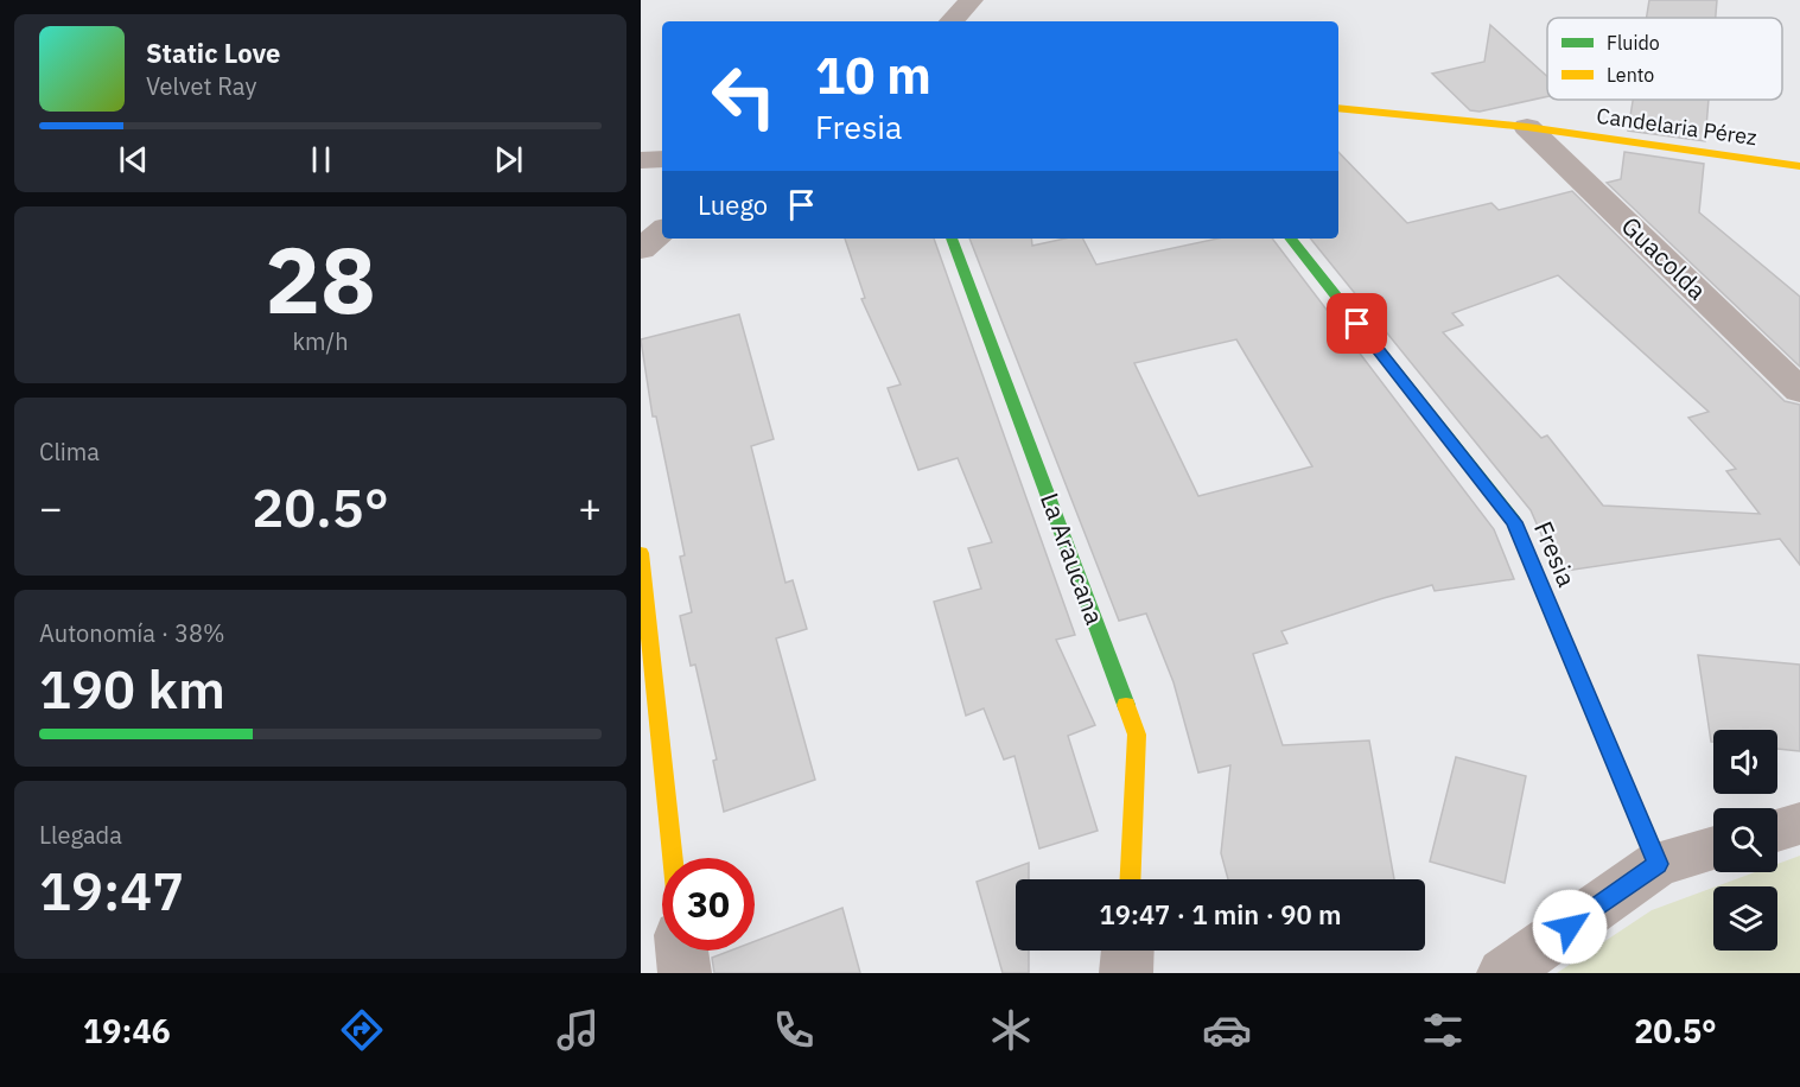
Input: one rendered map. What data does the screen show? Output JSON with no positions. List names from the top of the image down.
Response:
{
  "streets": {
    "street": [
      "Candelaria Pérez",
      "Guacolda",
      "Fresia",
      "La Araucana"
    ]
  },
  "crossings": [
    ["Candelaria Pérez", "Guacolda"]
  ],
  "legend": ["Fluido", "Lento"],
  "page": {
    "turn": ["10 m", "Fresia"],
    "song": ["Static Love", "Velvet Ray"],
    "then": "Luego",
    "tile": [
      ["28", "km/h"],
      "Clima",
      ["Autonomía · 38%", "190 km"],
      ["Llegada", "19:47"]
    ],
    "heat": ["−", "20.5°", "+"],
    "limit": "30",
    "trip": "19:47 · 1 min · 90 m",
    "tabs": ["19:46", "20.5°"]
  }
}
